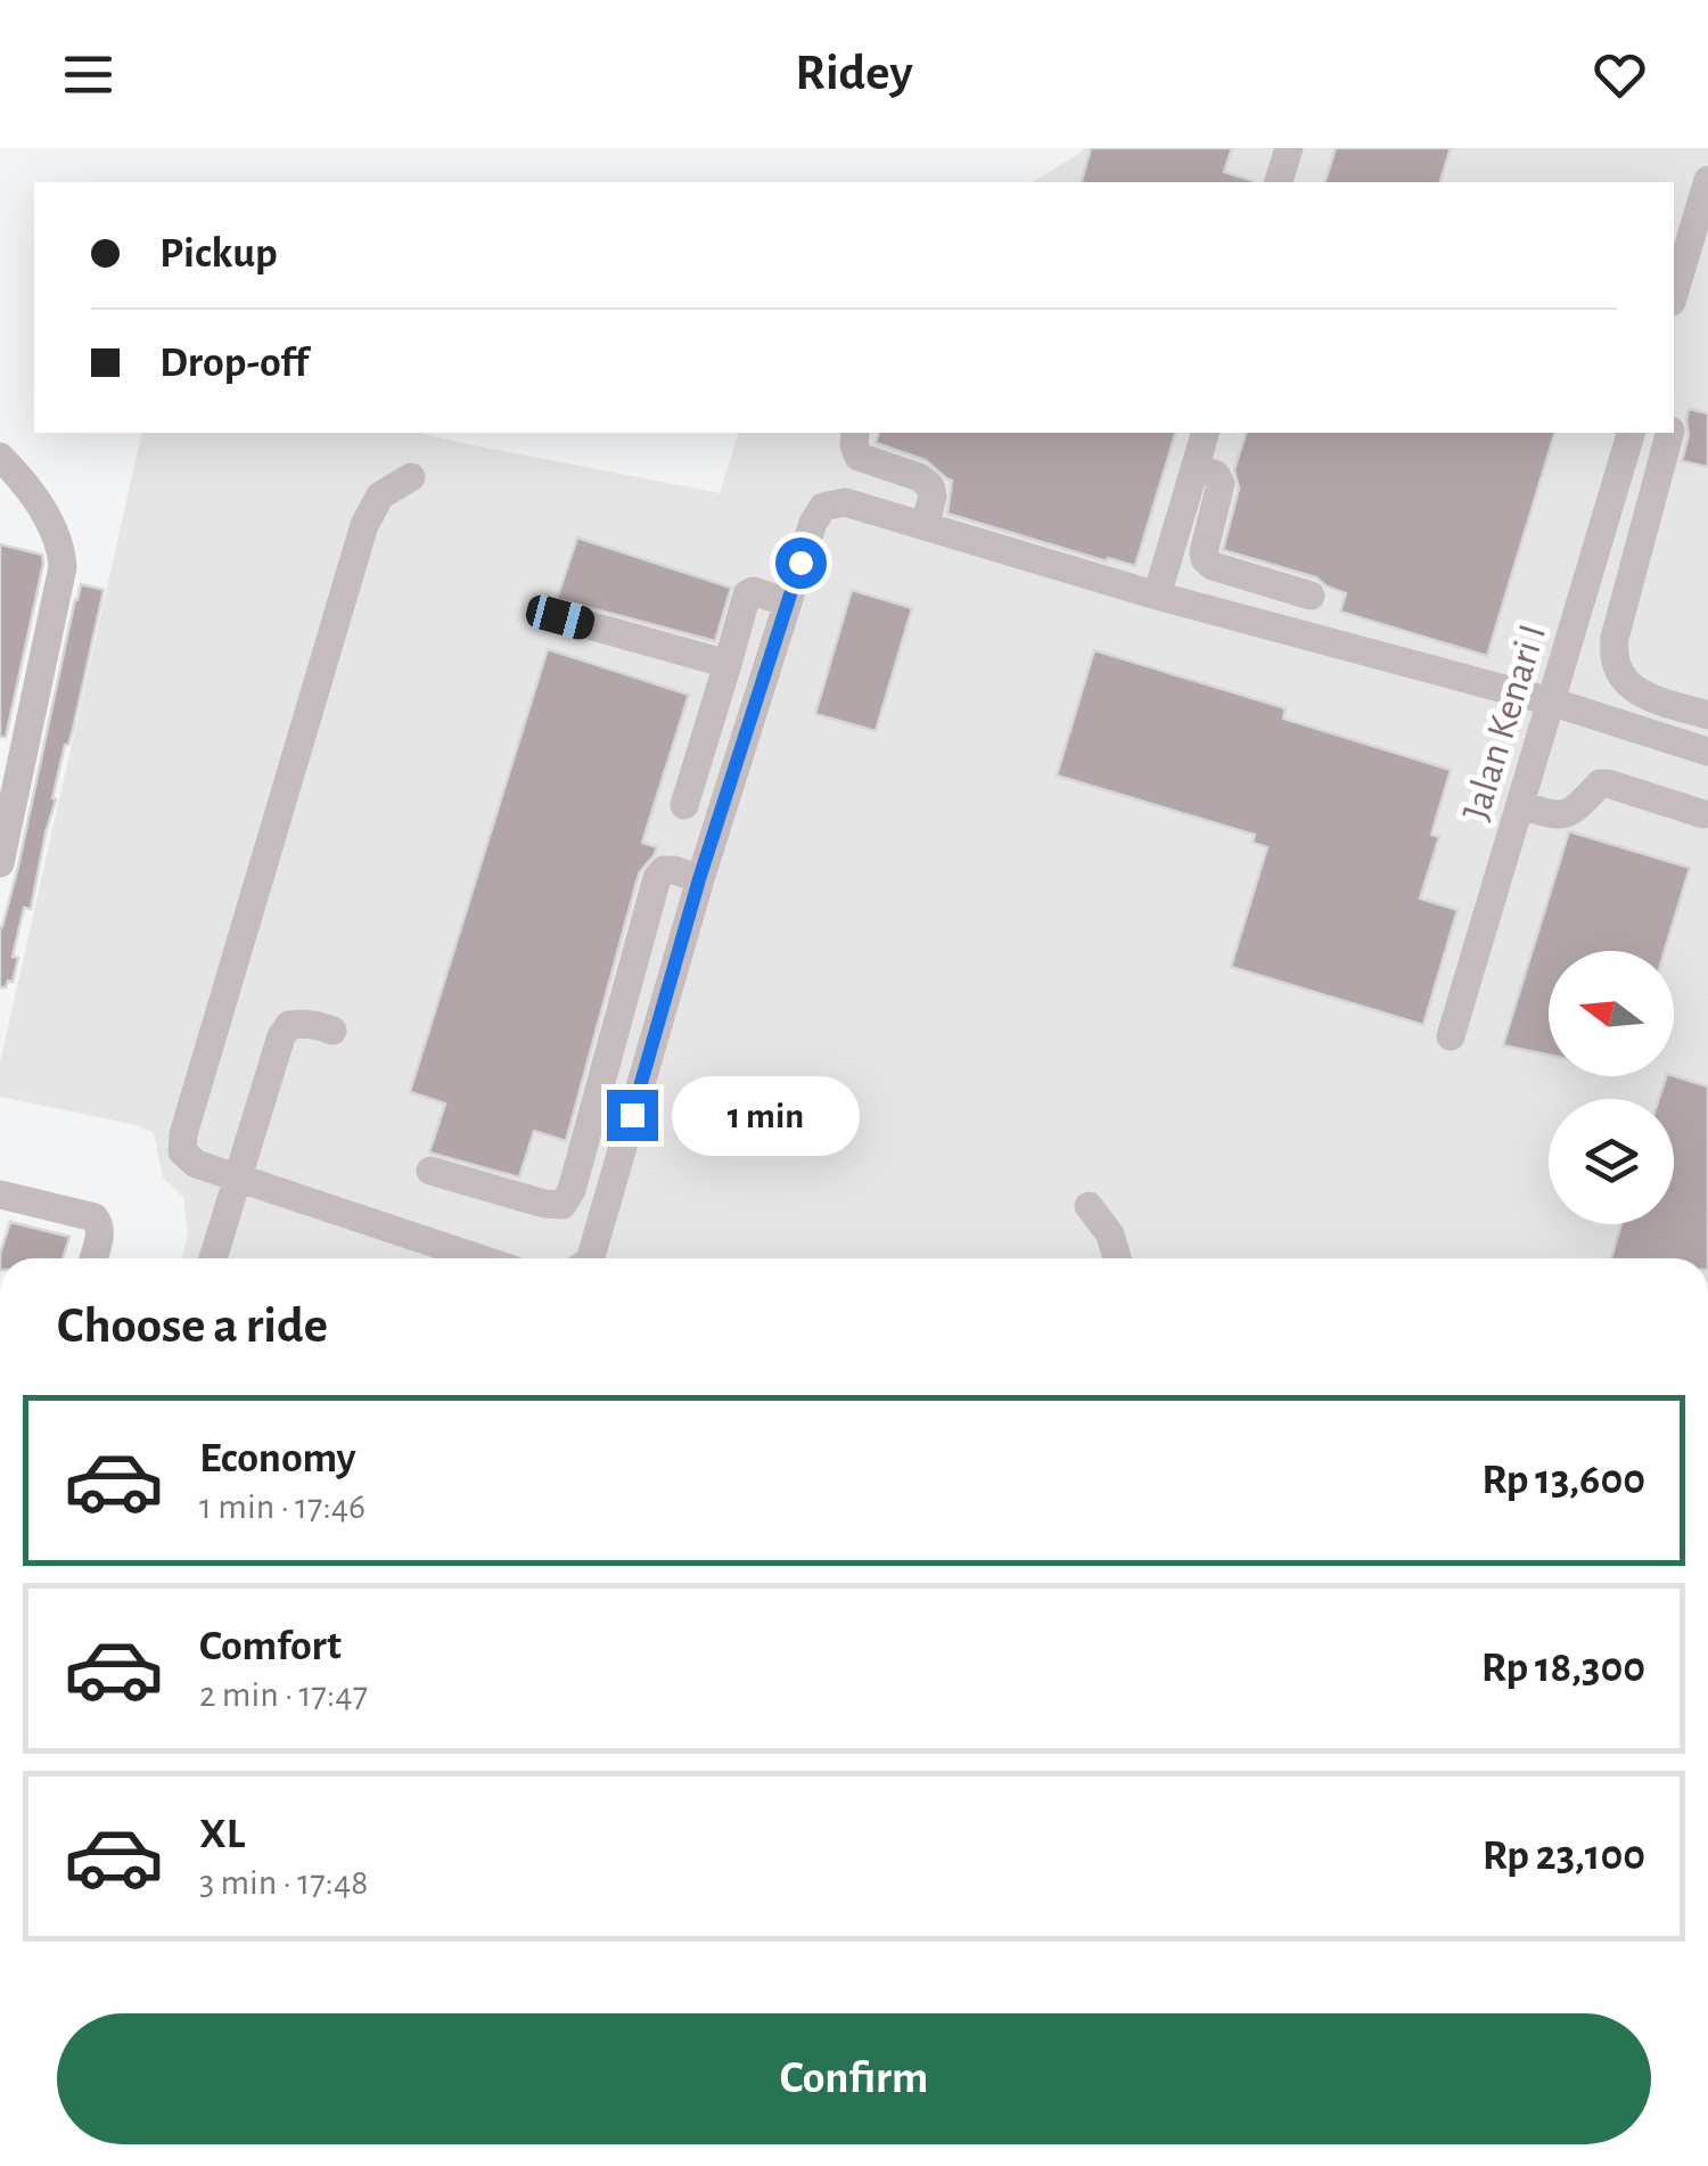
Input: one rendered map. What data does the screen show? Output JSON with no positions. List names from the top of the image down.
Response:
{
  "streets": {
    "street": ["Jalan Kenari I"]
  },
  "north": "left",
  "page": {
    "header": "Ridey",
    "banner": ["Pickup", "Drop-off"],
    "bubble": "1 min",
    "heading": "Choose a ride",
    "list": [
      {
        "name": "Economy",
        "note": "1 min · 17:46",
        "value": "Rp 13,600"
      },
      {
        "name": "Comfort",
        "note": "2 min · 17:47",
        "value": "Rp 18,300"
      },
      {
        "name": "XL",
        "note": "3 min · 17:48",
        "value": "Rp 23,100"
      }
    ],
    "buttons": "Confirm"
  }
}
